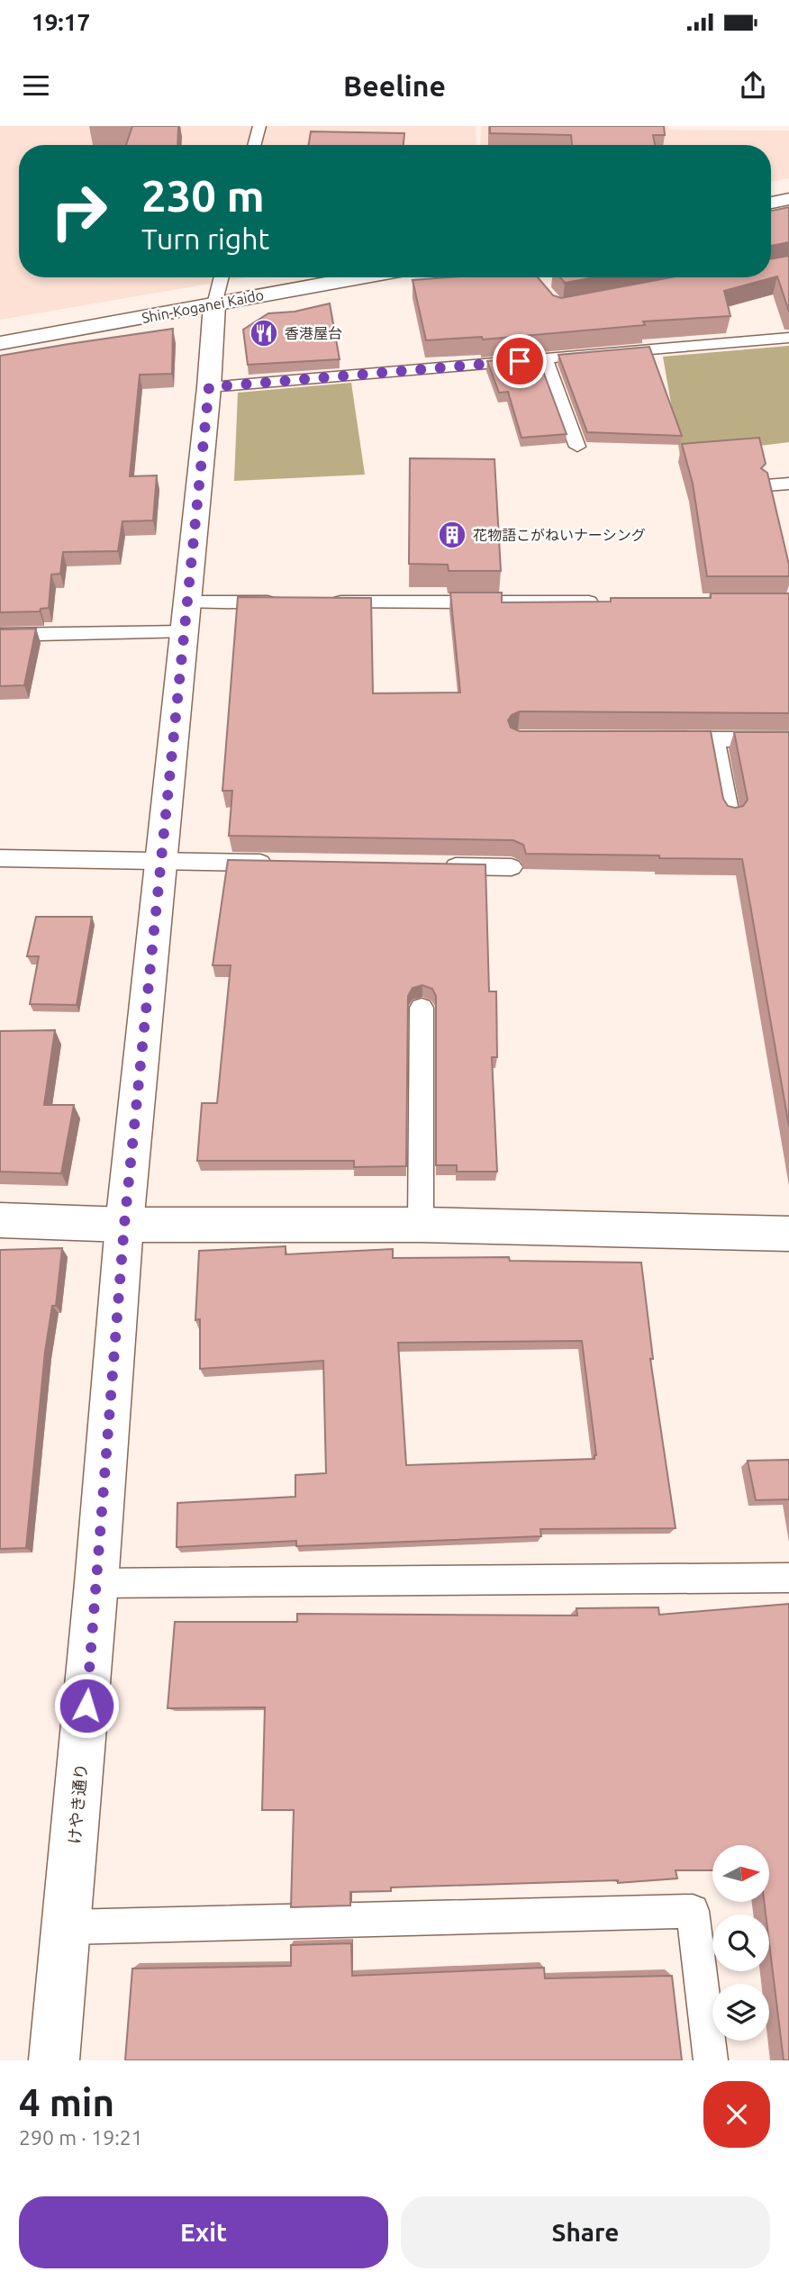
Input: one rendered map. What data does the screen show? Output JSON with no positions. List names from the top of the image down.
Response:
{
  "streets": {
    "street": ["Shin-Koganei Kaido", "けやき通り"]
  },
  "crossings": [
    ["Shin-Koganei Kaido", "けやき通り"]
  ],
  "places": {
    "restaurant": ["香港屋台"],
    "building": ["花物語こがねいナーシング"]
  },
  "north": "right",
  "page": {
    "status": "19:17",
    "header": "Beeline",
    "turn": ["230 m", "Turn right"],
    "heading": ["4 min", "290 m · 19:21"],
    "buttons": ["Exit", "Share"]
  }
}
